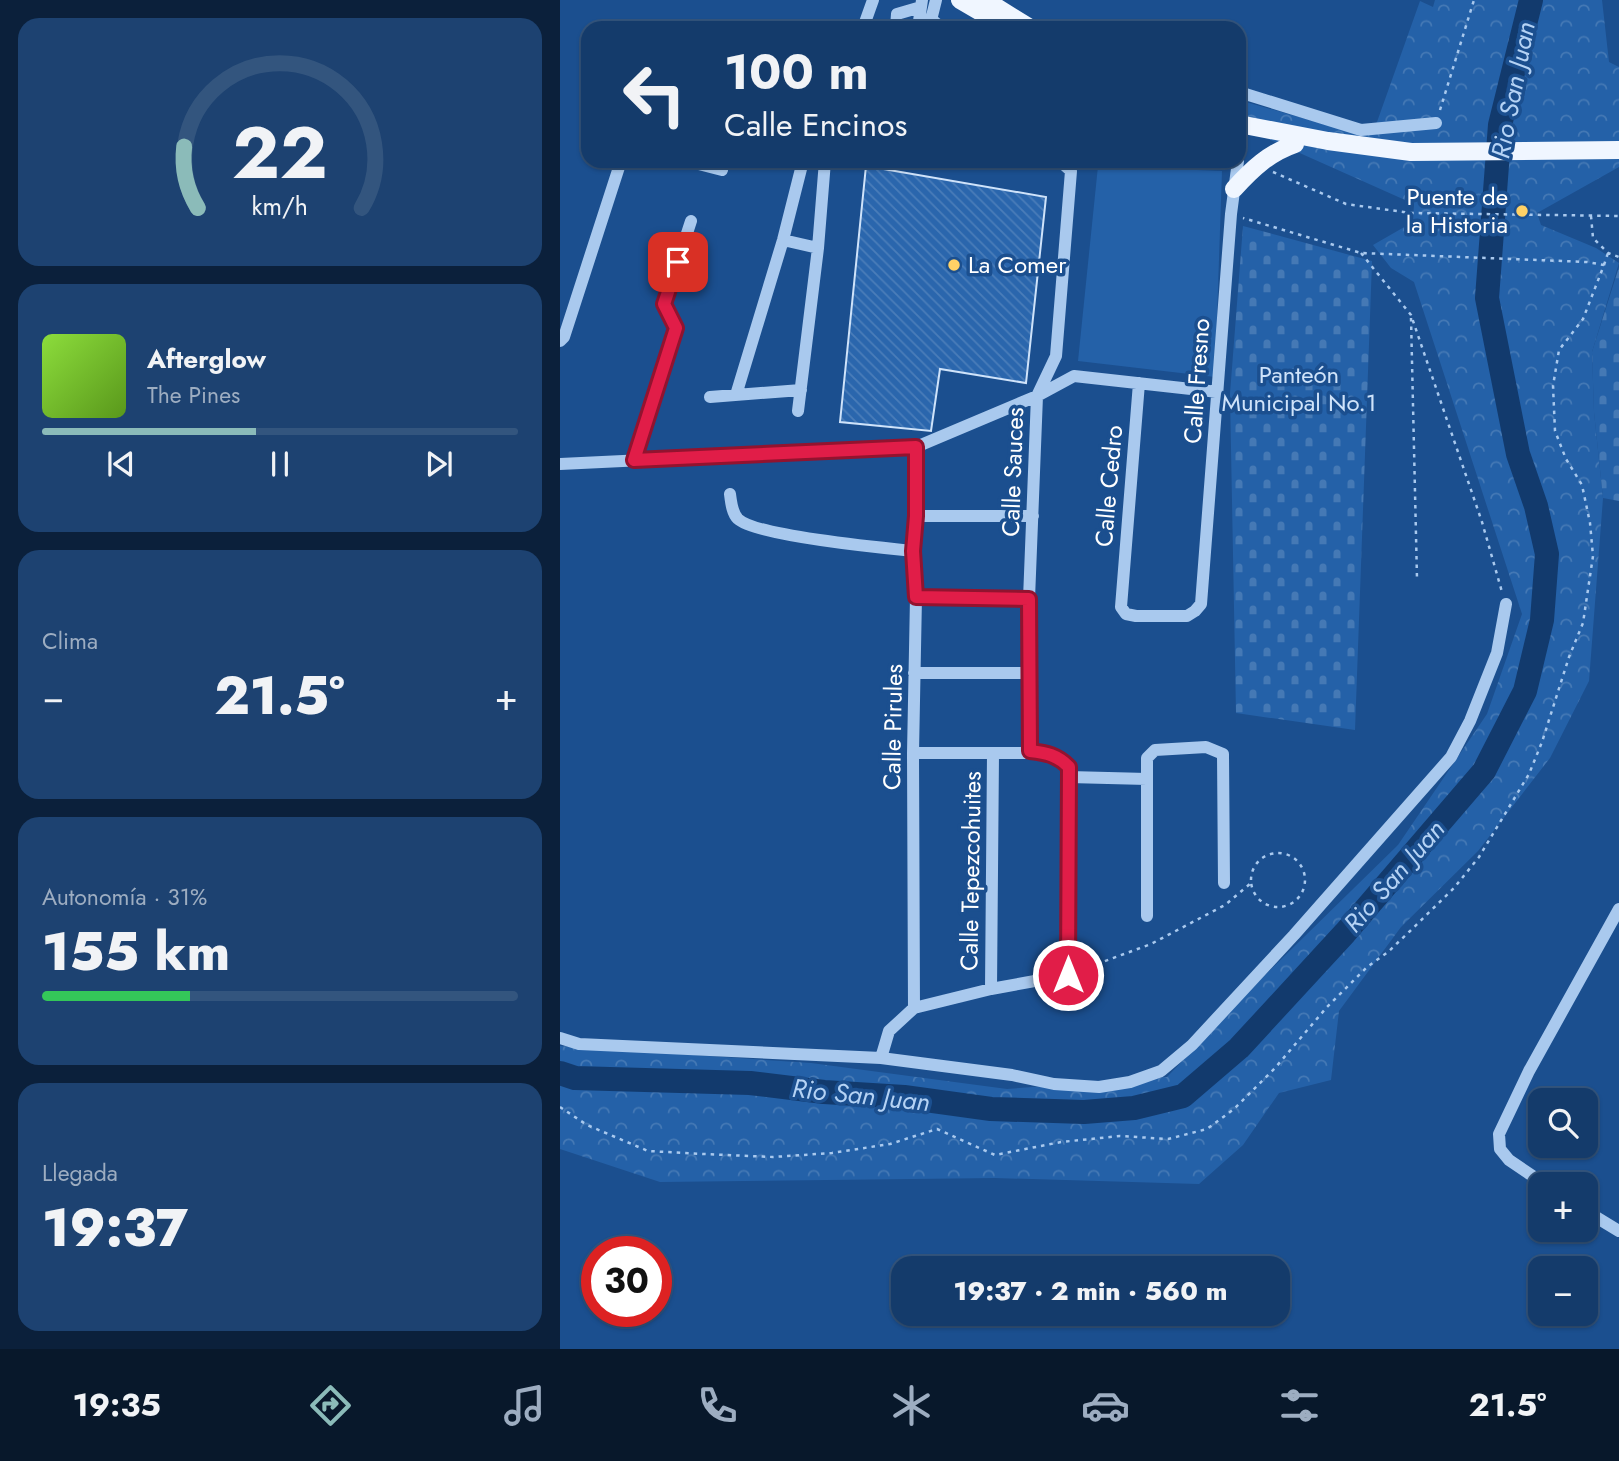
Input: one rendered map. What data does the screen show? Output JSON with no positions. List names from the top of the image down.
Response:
{
  "streets": {
    "street": [
      "Calle Fresno",
      "Calle Sauces",
      "Calle Cedro",
      "Calle Pirules",
      "Calle Tepezcohuites"
    ]
  },
  "crossings": [
    ["Calle Fresno", "Calle Cedro"]
  ],
  "water": ["Rio San Juan"],
  "parks": ["Panteón Municipal No.1"],
  "places": ["Puente de la Historia", "La Comer"],
  "page": {
    "turn": ["100 m", "Calle Encinos"],
    "song": ["Afterglow", "The Pines"],
    "tile": [
      "Clima",
      ["Autonomía · 31%", "155 km"],
      ["Llegada", "19:37"]
    ],
    "heat": ["−", "21.5°", "+"],
    "map_buttons": ["+", "−"],
    "limit": "30",
    "trip": "19:37 · 2 min · 560 m",
    "tabs": ["19:35", "21.5°"],
    "gauge": ["22", "km/h"]
  }
}
